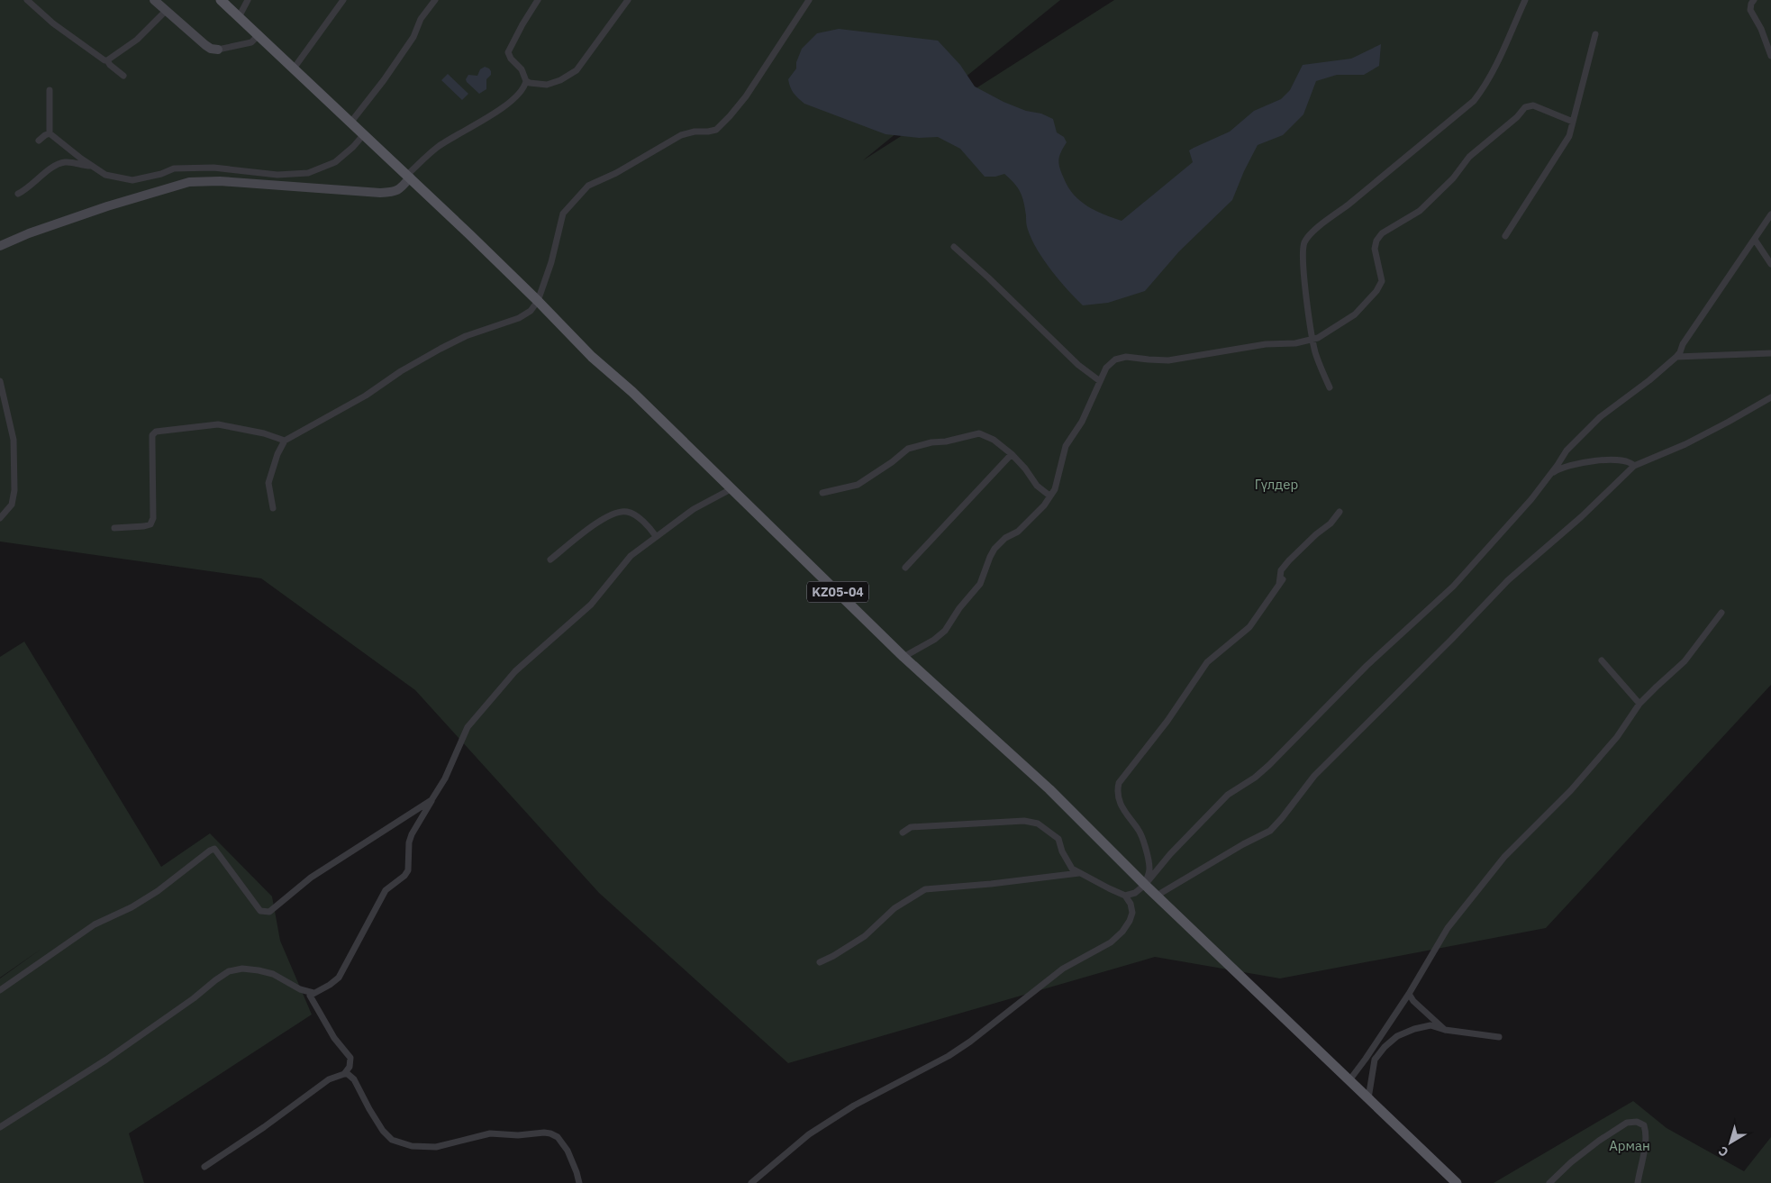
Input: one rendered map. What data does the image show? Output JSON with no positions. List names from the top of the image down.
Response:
{
  "streets": {
    "main road": ["KZ05-04"]
  },
  "parks": ["Гүлдер", "Арман"],
  "north": "bottom left"
}
